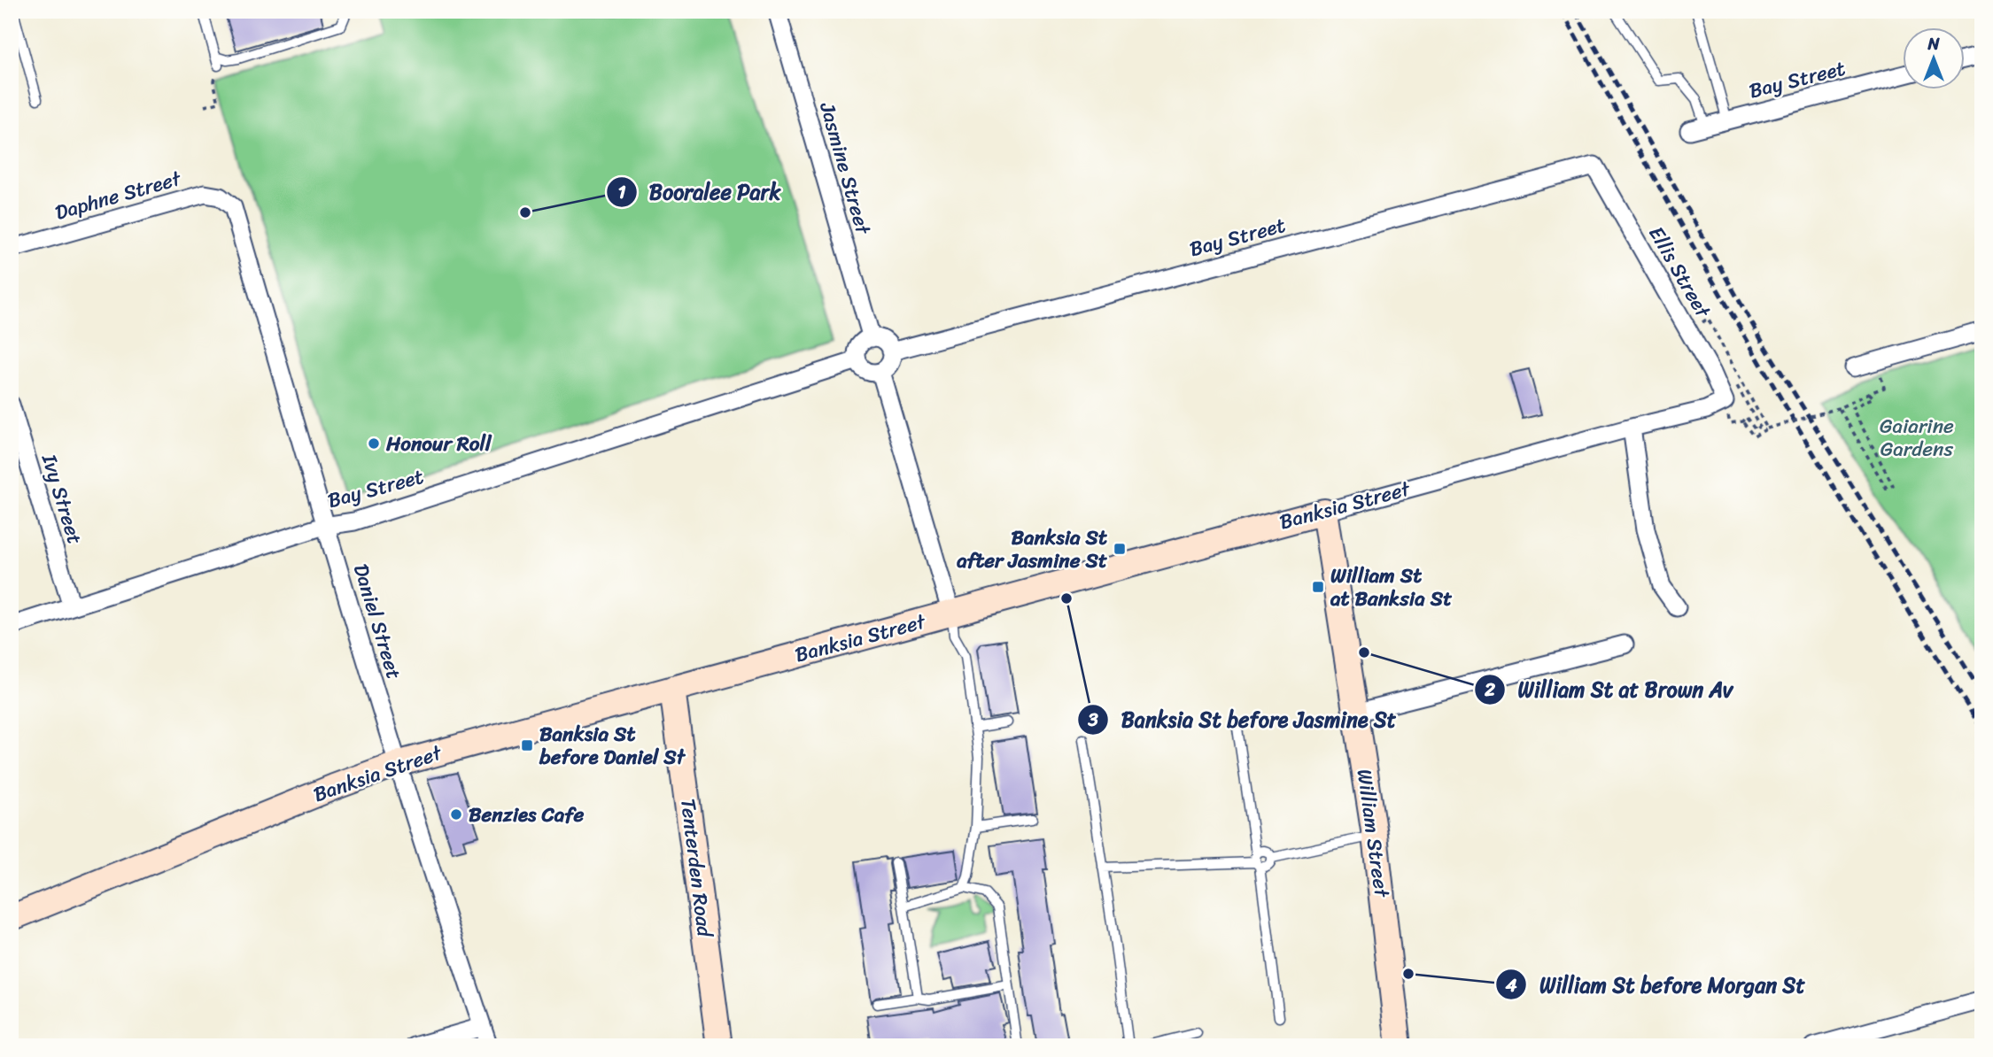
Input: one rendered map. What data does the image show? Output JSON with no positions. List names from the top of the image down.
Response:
{
  "streets": {
    "street": [
      "Bay Street",
      "Jasmine Street",
      "Daphne Street",
      "Ellis Street",
      "Ivy Street",
      "Banksia Street",
      "Daniel Street",
      "William Street",
      "Tenterden Road"
    ]
  },
  "crossings": [
    ["Bay Street", "Jasmine Street"],
    ["Bay Street", "Ellis Street"],
    ["Bay Street", "Ivy Street"],
    ["Bay Street", "Daniel Street"],
    ["Daphne Street", "Daniel Street"],
    ["Ellis Street", "Banksia Street"],
    ["Banksia Street", "Daniel Street"],
    ["Banksia Street", "William Street"],
    ["Banksia Street", "Tenterden Road"]
  ],
  "parks": ["Gaiarine Gardens"],
  "places": {
    "other": [
      "Booralee Park",
      "Honour Roll",
      "Banksia St before Jasmine St",
      "William St at Brown Av",
      "Benzies Cafe",
      "William St before Morgan St"
    ],
    "transit": ["Banksia St after Jasmine St", "William St at Banksia St", "Banksia St before Daniel St"]
  },
  "north": "top"
}
